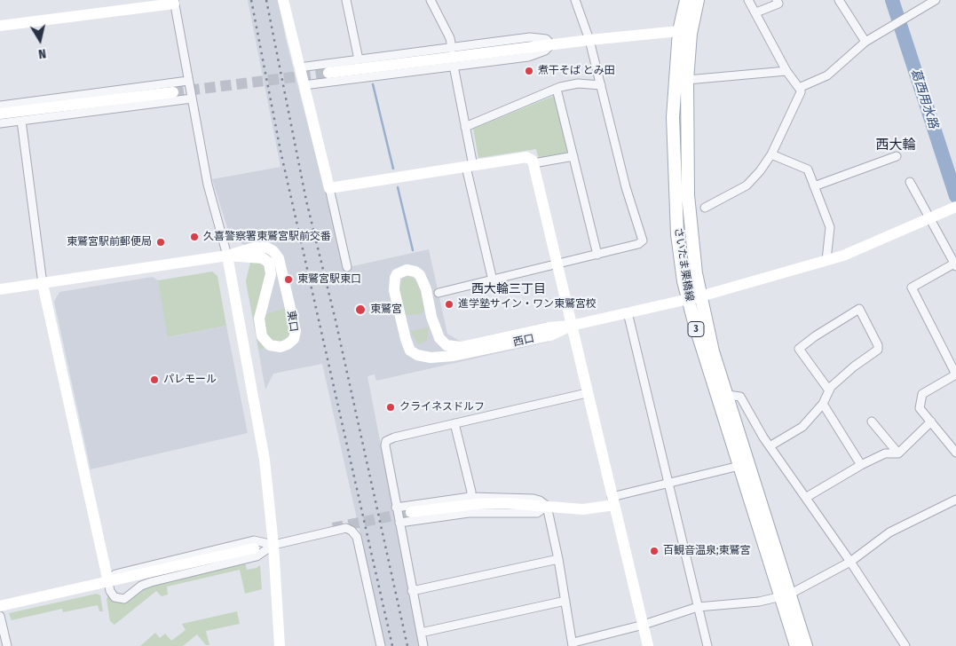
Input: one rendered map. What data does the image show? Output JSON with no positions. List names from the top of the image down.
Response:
{
  "streets": {
    "main road": ["さいたま栗橋線", "3"],
    "street": ["東口", "西口"]
  },
  "districts": ["西大輪", "西大輪三丁目"],
  "water": ["葛西用水路"],
  "places": [
    "煮干そば とみ田",
    "久喜警察署東鷲宮駅前交番",
    "東鷲宮駅前郵便局",
    "東鷲宮駅東口",
    "進学塾サイン・ワン東鷲宮校",
    "東鷲宮",
    "パレモール",
    "クライネスドルフ",
    "百観音温泉;東鷲宮"
  ],
  "north": "bottom"
}
